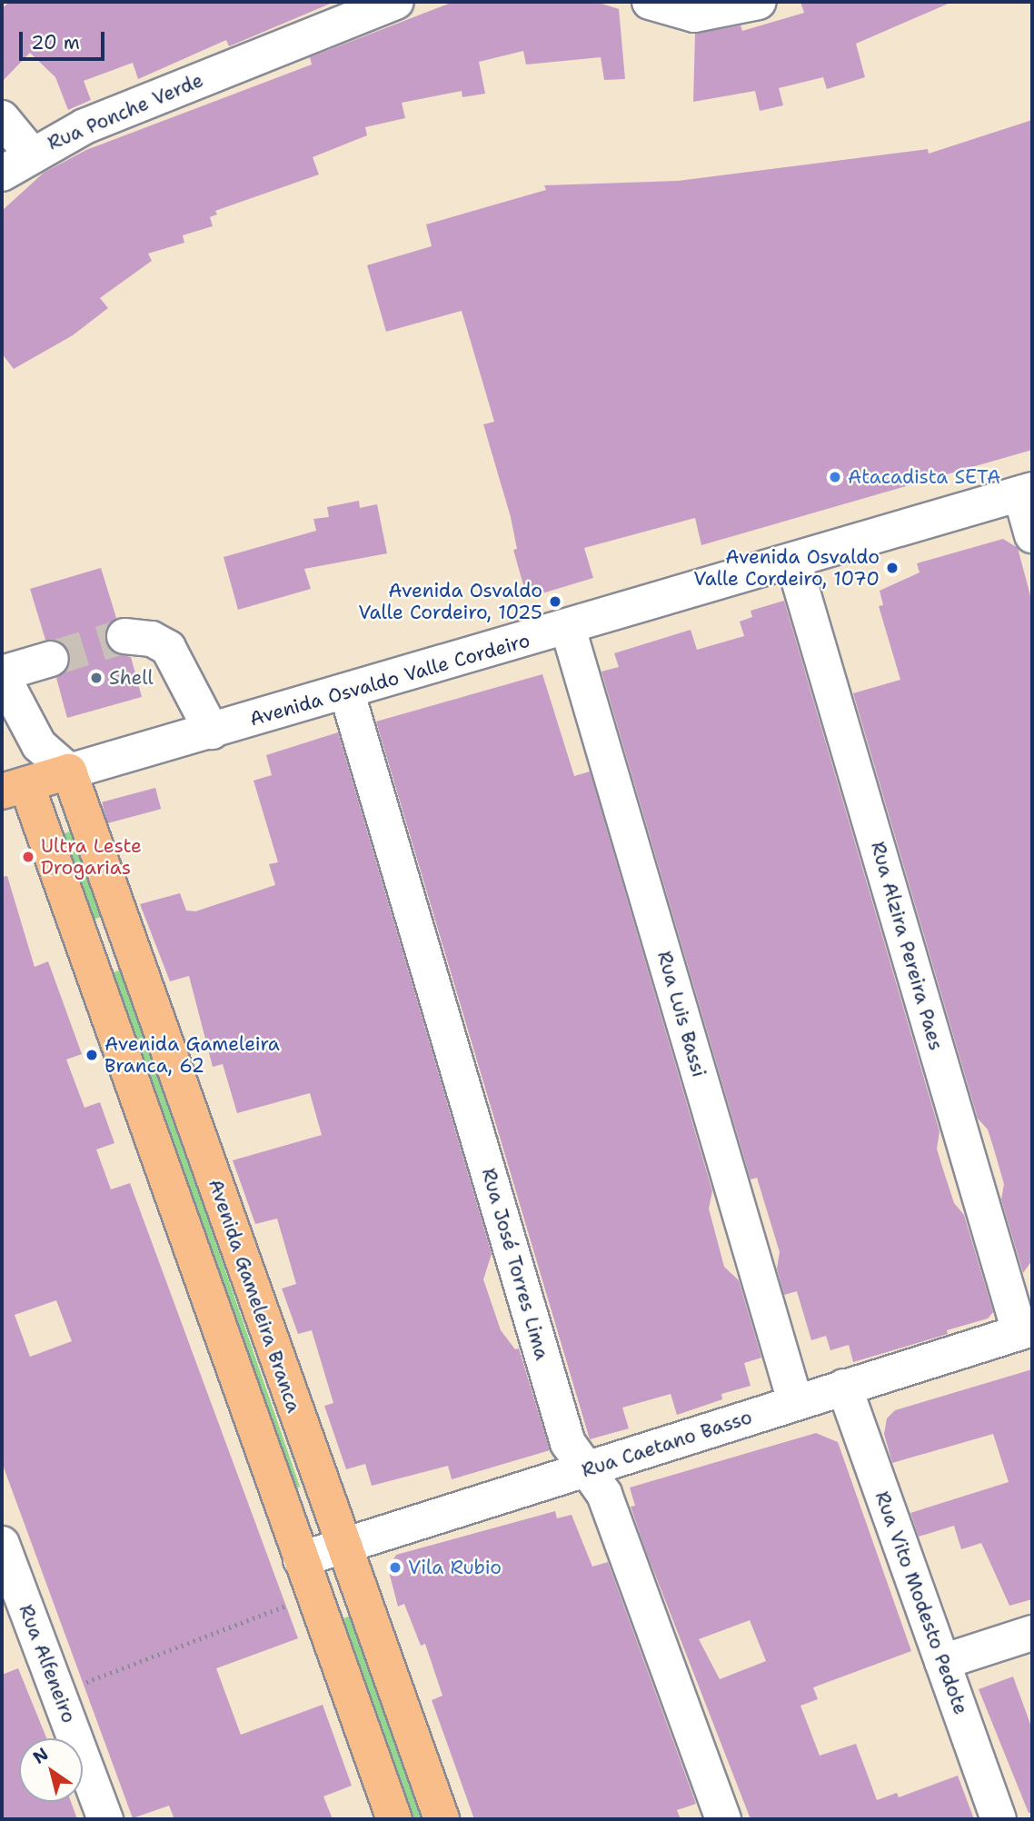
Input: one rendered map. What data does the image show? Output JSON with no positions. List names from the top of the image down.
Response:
{
  "streets": {
    "main road": ["Avenida Osvaldo Valle Cordeiro", "Avenida Gameleira Branca"],
    "street": [
      "Rua Ponche Verde",
      "Rua Alzira Pereira Paes",
      "Rua Luis Bassi",
      "Rua José Torres Lima",
      "Rua Caetano Basso",
      "Rua Vito Modesto Pedote",
      "Rua Alfeneiro"
    ]
  },
  "crossings": [
    ["Avenida Osvaldo Valle Cordeiro", "Rua Alzira Pereira Paes"],
    ["Avenida Osvaldo Valle Cordeiro", "Rua Luis Bassi"],
    ["Avenida Osvaldo Valle Cordeiro", "Rua José Torres Lima"],
    ["Avenida Osvaldo Valle Cordeiro", "Avenida Gameleira Branca"],
    ["Rua Alzira Pereira Paes", "Rua Caetano Basso"],
    ["Rua Luis Bassi", "Rua Caetano Basso"],
    ["Rua José Torres Lima", "Rua Caetano Basso"],
    ["Avenida Gameleira Branca", "Rua Caetano Basso"],
    ["Rua Caetano Basso", "Rua Vito Modesto Pedote"]
  ],
  "places": [
    "Atacadista SETA",
    "Avenida Osvaldo Valle Cordeiro, 1070",
    "Avenida Osvaldo Valle Cordeiro, 1025",
    "Shell",
    "Ultra Leste Drogarias",
    "Avenida Gameleira Branca, 62",
    "Vila Rubio"
  ],
  "scale_bar": "20 m",
  "north": "top left"
}
